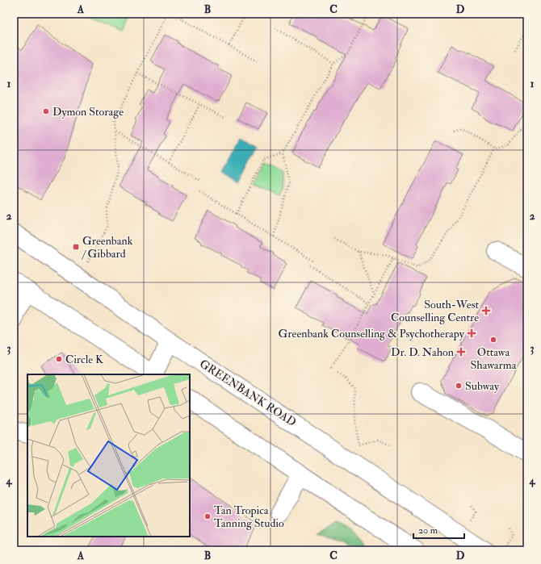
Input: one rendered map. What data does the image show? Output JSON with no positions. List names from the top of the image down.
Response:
{
  "streets": {
    "main road": ["GREENBANK ROAD"]
  },
  "places": {
    "other": [
      "Dymon Storage",
      "Ottawa Shawarma",
      "Circle K",
      "Subway",
      "Tan Tropica Tanning Studio"
    ],
    "transit": ["Greenbank / Gibbard"],
    "health": ["South-West Counselling Centre", "Greenbank Counselling & Psychotherapy", "Dr. D. Nahon"]
  },
  "scale_bar": "20 m",
  "grid": {
    "columns": [
      "A",
      "B",
      "C",
      "D"
    ],
    "rows": [
      "1",
      "2",
      "3",
      "4"
    ]
  }
}
